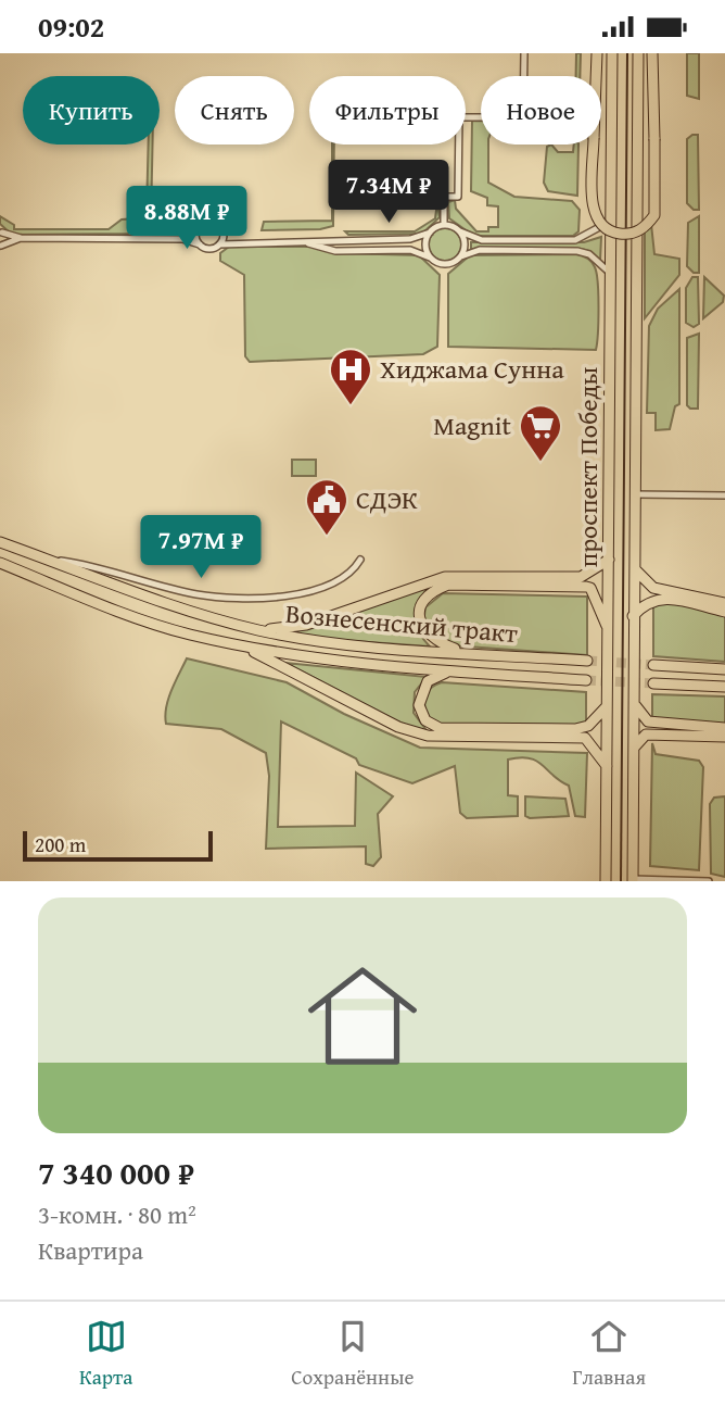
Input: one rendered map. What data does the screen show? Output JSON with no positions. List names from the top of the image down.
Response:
{
  "streets": {
    "main road": ["проспект Победы", "Вознесенский тракт"]
  },
  "places": {
    "hospital": ["Хиджама Сунна"],
    "supermarket": ["Magnit"],
    "public building": ["СДЭК"]
  },
  "scale_bar": "200 m",
  "page": {
    "status": "09:02",
    "chip": [
      "Купить",
      "Снять",
      "Фильтры",
      "Новое"
    ],
    "price": ["7.34M ₽", "8.88M ₽", "7.97M ₽"],
    "scale": "200 m",
    "list": [
      {
        "name": "7 340 000 ₽",
        "note": "3-комн. · 80 m² · Квартира"
      }
    ],
    "tabs": ["Карта", "Сохранённые", "Главная"]
  }
}
